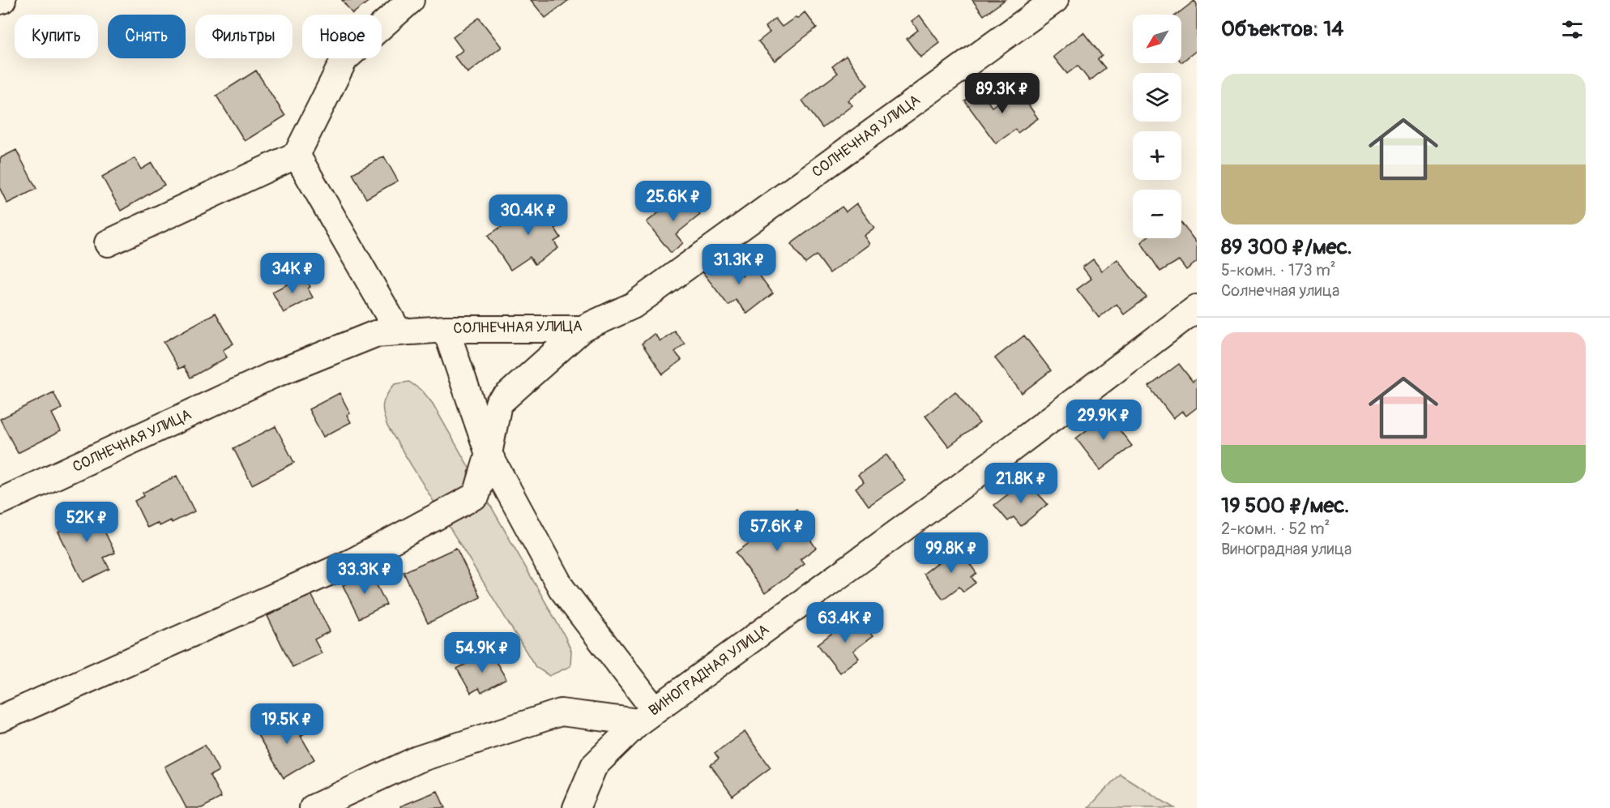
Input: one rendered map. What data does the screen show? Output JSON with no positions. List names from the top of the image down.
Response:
{
  "streets": {
    "street": ["СОЛНЕЧНАЯ УЛИЦА", "ВИНОГРАДНАЯ УЛИЦА"]
  },
  "north": "bottom left",
  "page": {
    "heading": "Объектов: 14",
    "map_buttons": ["+", "−"],
    "chip": [
      "Купить",
      "Снять",
      "Фильтры",
      "Новое"
    ],
    "list": [
      {
        "name": "89 300 ₽/мес.",
        "note": "5-комн. · 173 m² · Солнечная улица"
      },
      {
        "name": "19 500 ₽/мес.",
        "note": "2-комн. · 52 m² · Виноградная улица"
      }
    ],
    "price": [
      "89.3K ₽",
      "25.6K ₽",
      "30.4K ₽",
      "31.3K ₽",
      "34K ₽",
      "29.9K ₽",
      "21.8K ₽",
      "52K ₽",
      "57.6K ₽",
      "99.8K ₽",
      "33.3K ₽",
      "63.4K ₽",
      "54.9K ₽",
      "19.5K ₽"
    ]
  }
}
